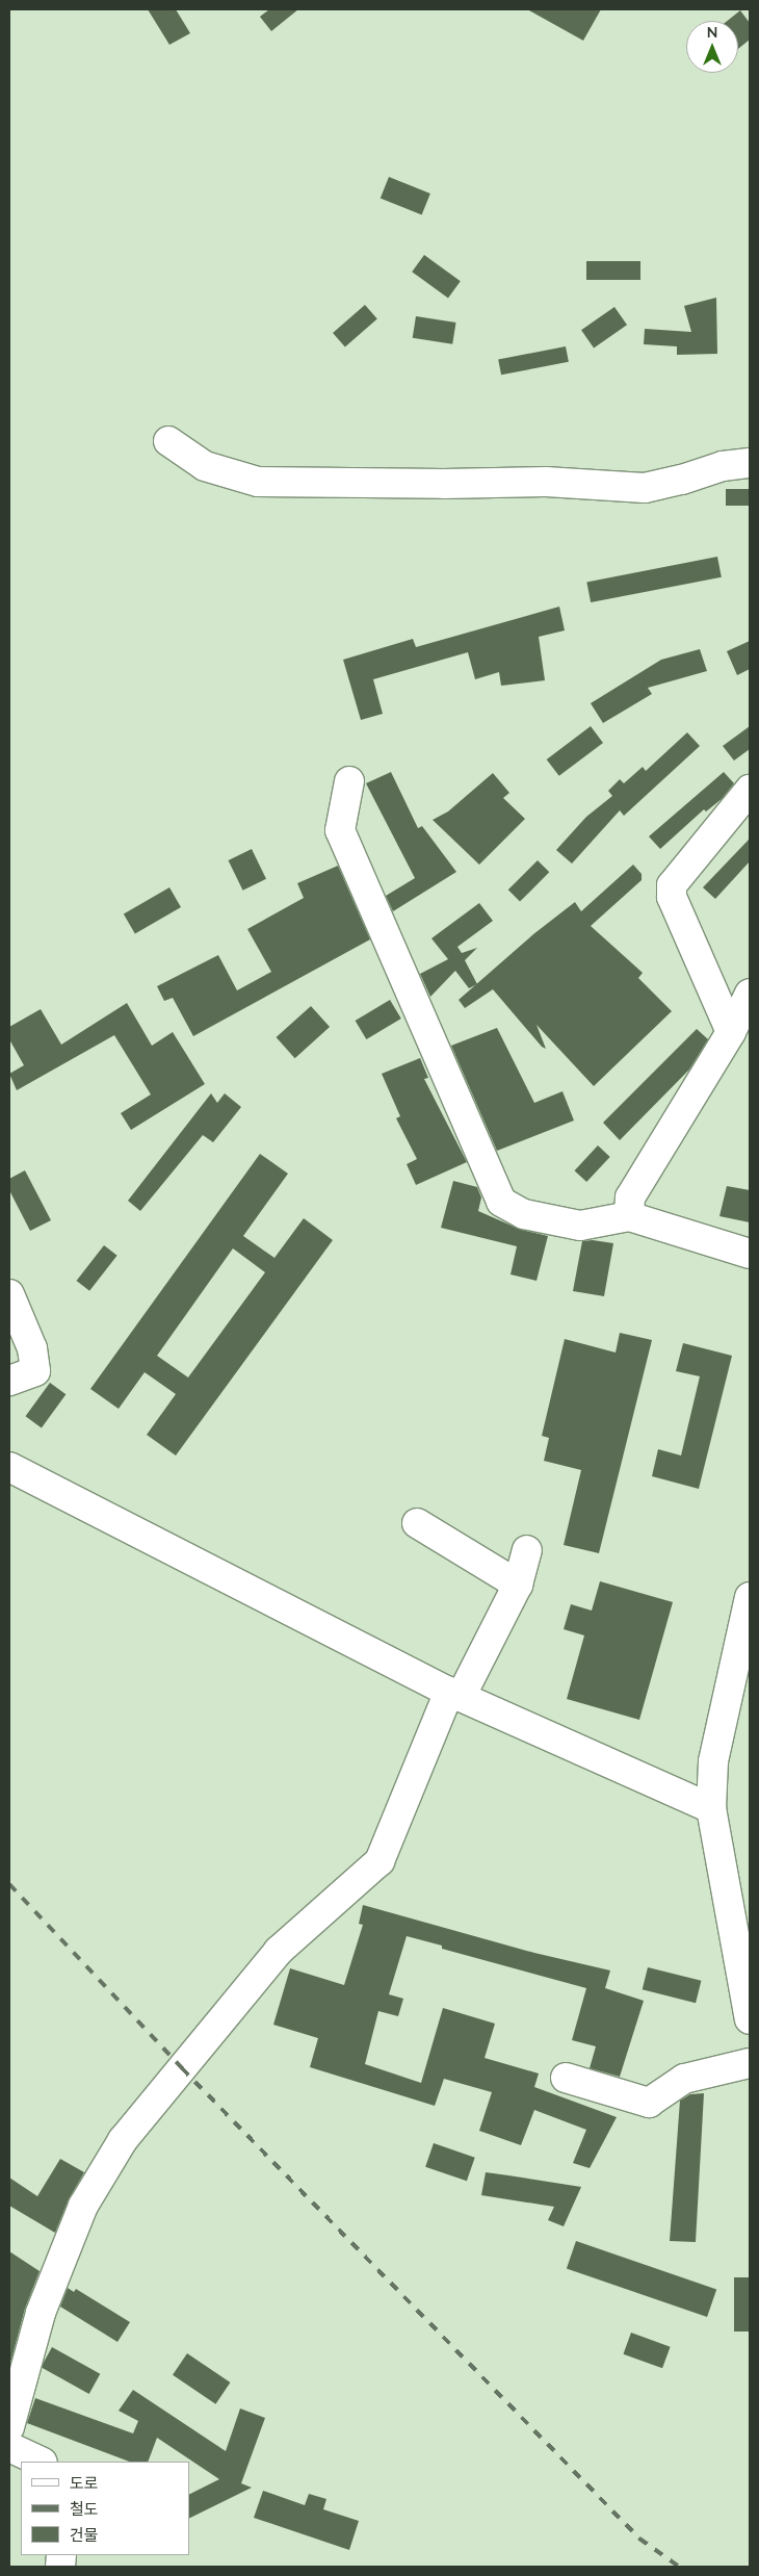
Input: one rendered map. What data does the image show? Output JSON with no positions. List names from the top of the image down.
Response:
{
  "legend": ["도로", "철도", "건물"],
  "north": "top"
}
